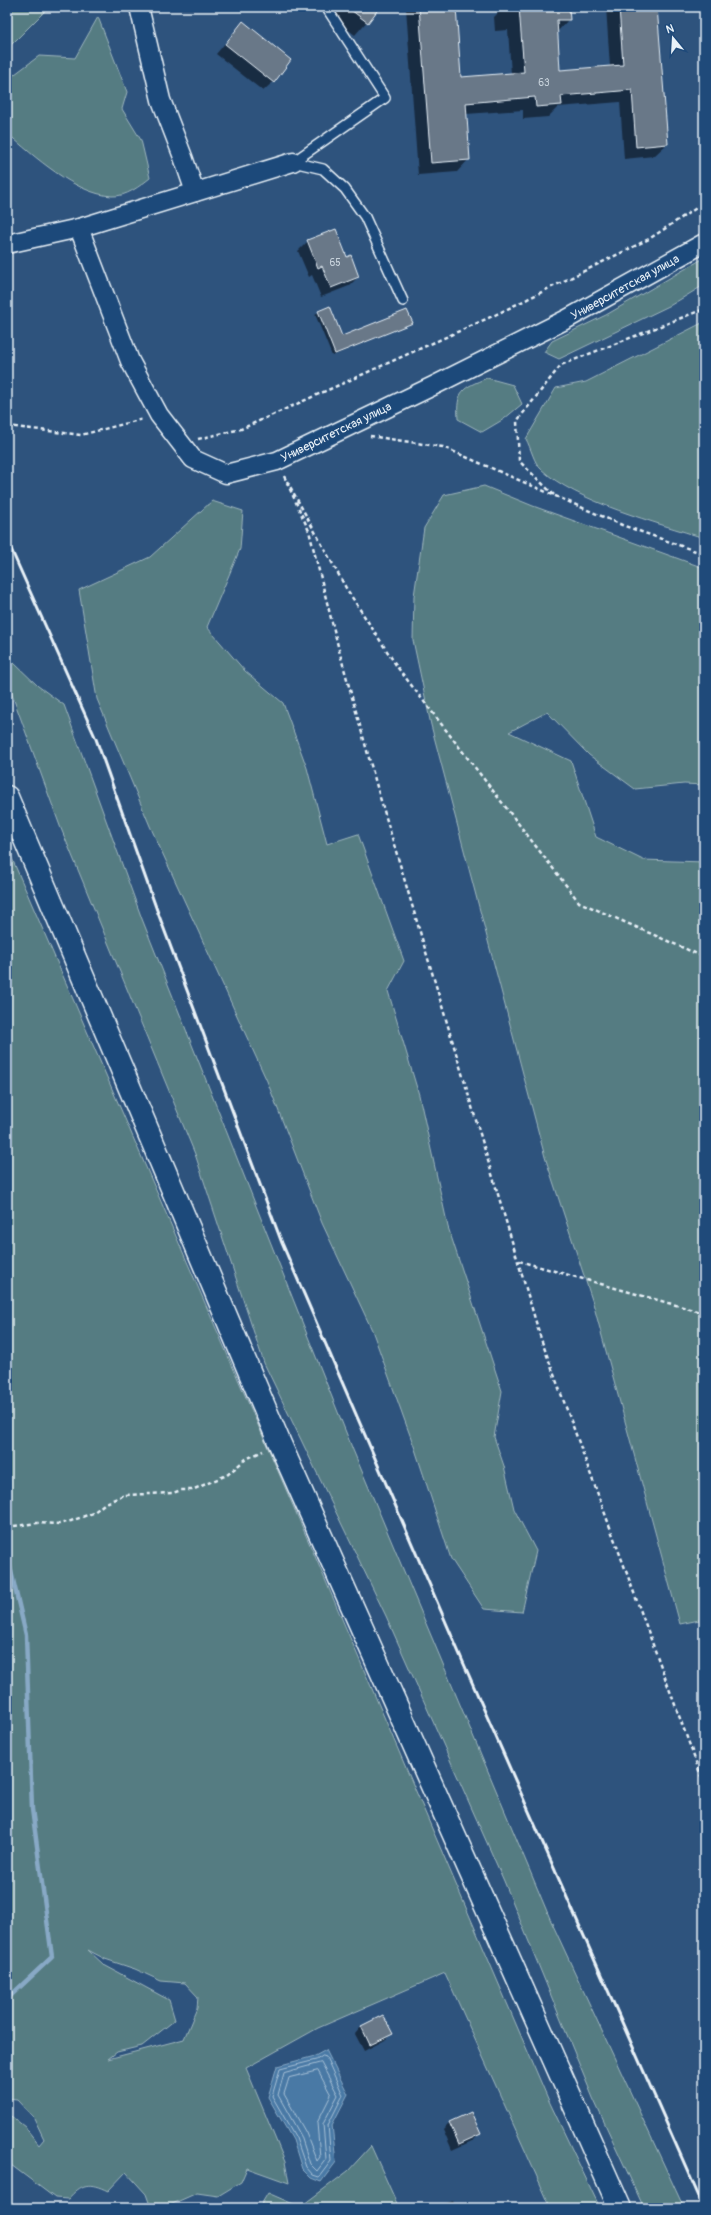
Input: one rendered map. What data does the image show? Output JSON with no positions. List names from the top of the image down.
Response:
{
  "streets": {
    "street": ["Университетская улица"]
  },
  "house_numbers": ["63", "65"],
  "north": "top"
}
